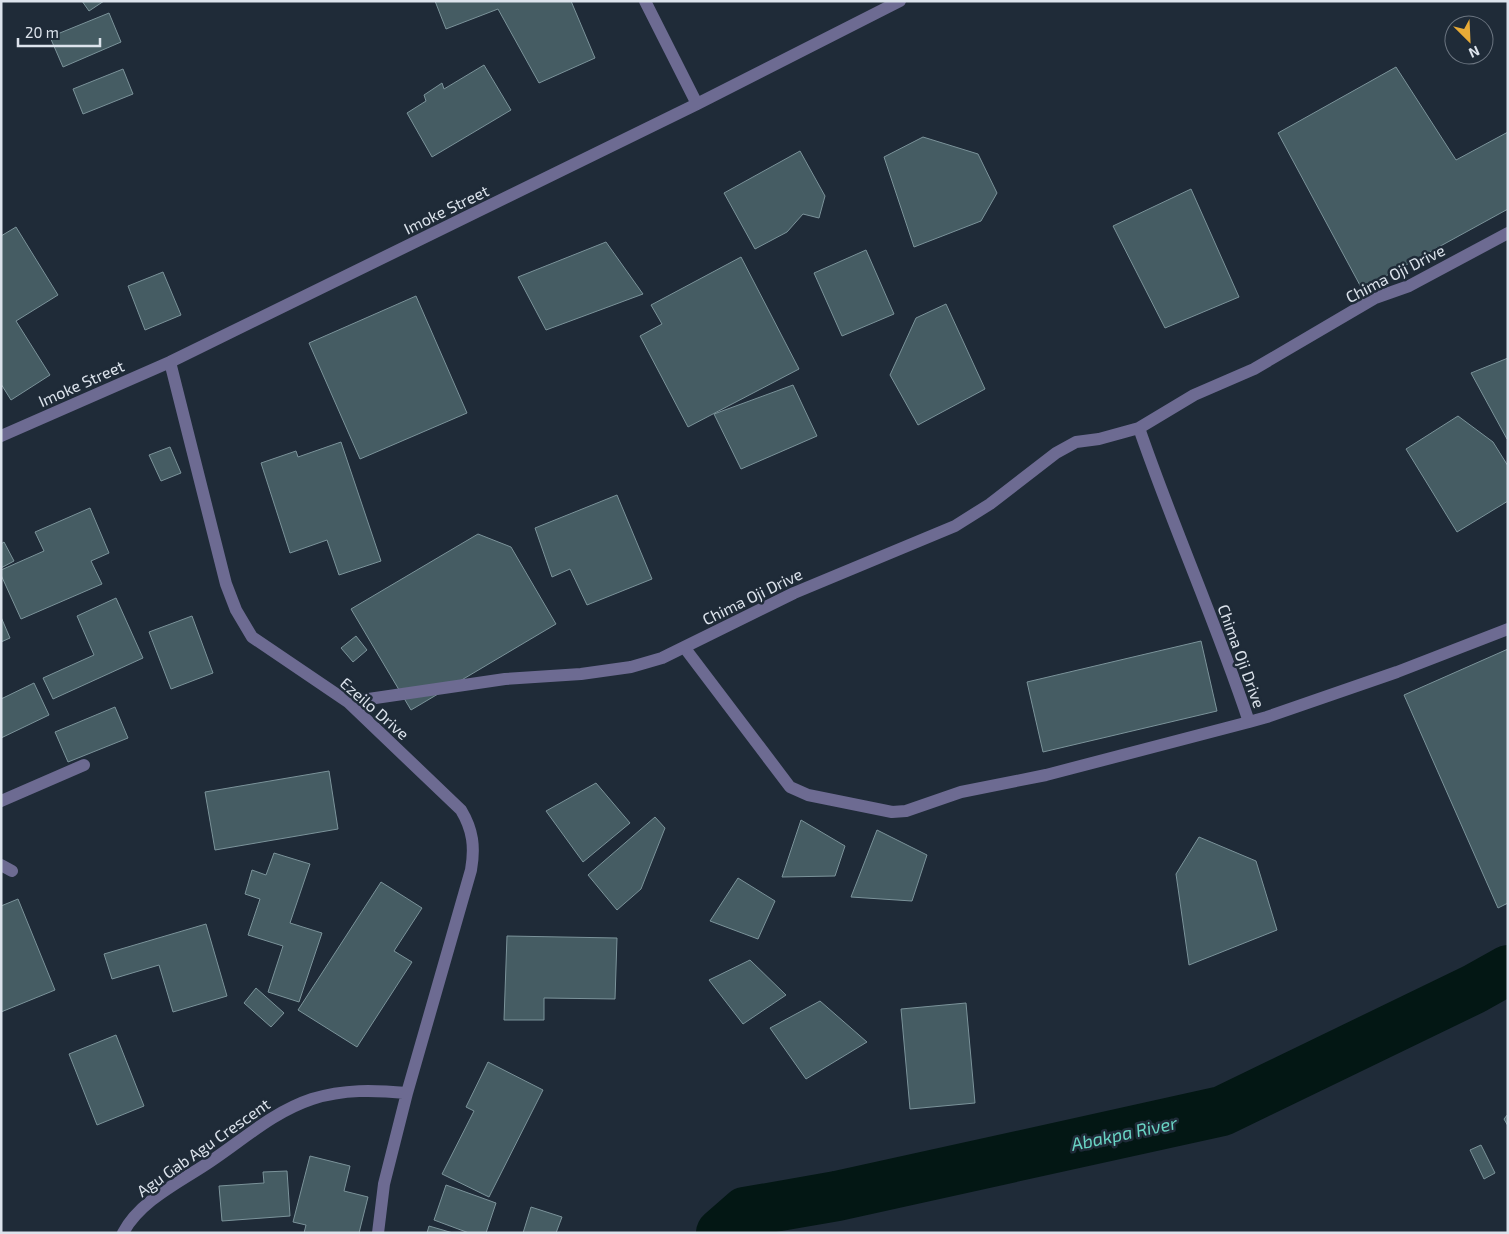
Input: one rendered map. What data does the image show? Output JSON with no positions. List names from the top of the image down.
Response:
{
  "streets": {
    "street": [
      "Imoke Street",
      "Chima Oji Drive",
      "Ezeilo Drive",
      "Agu Gab Agu Crescent"
    ]
  },
  "crossings": [
    ["Imoke Street", "Ezeilo Drive"],
    ["Chima Oji Drive", "Ezeilo Drive"],
    ["Ezeilo Drive", "Agu Gab Agu Crescent"]
  ],
  "water": ["Abakpa River"],
  "scale_bar": "20 m",
  "north": "bottom right"
}
